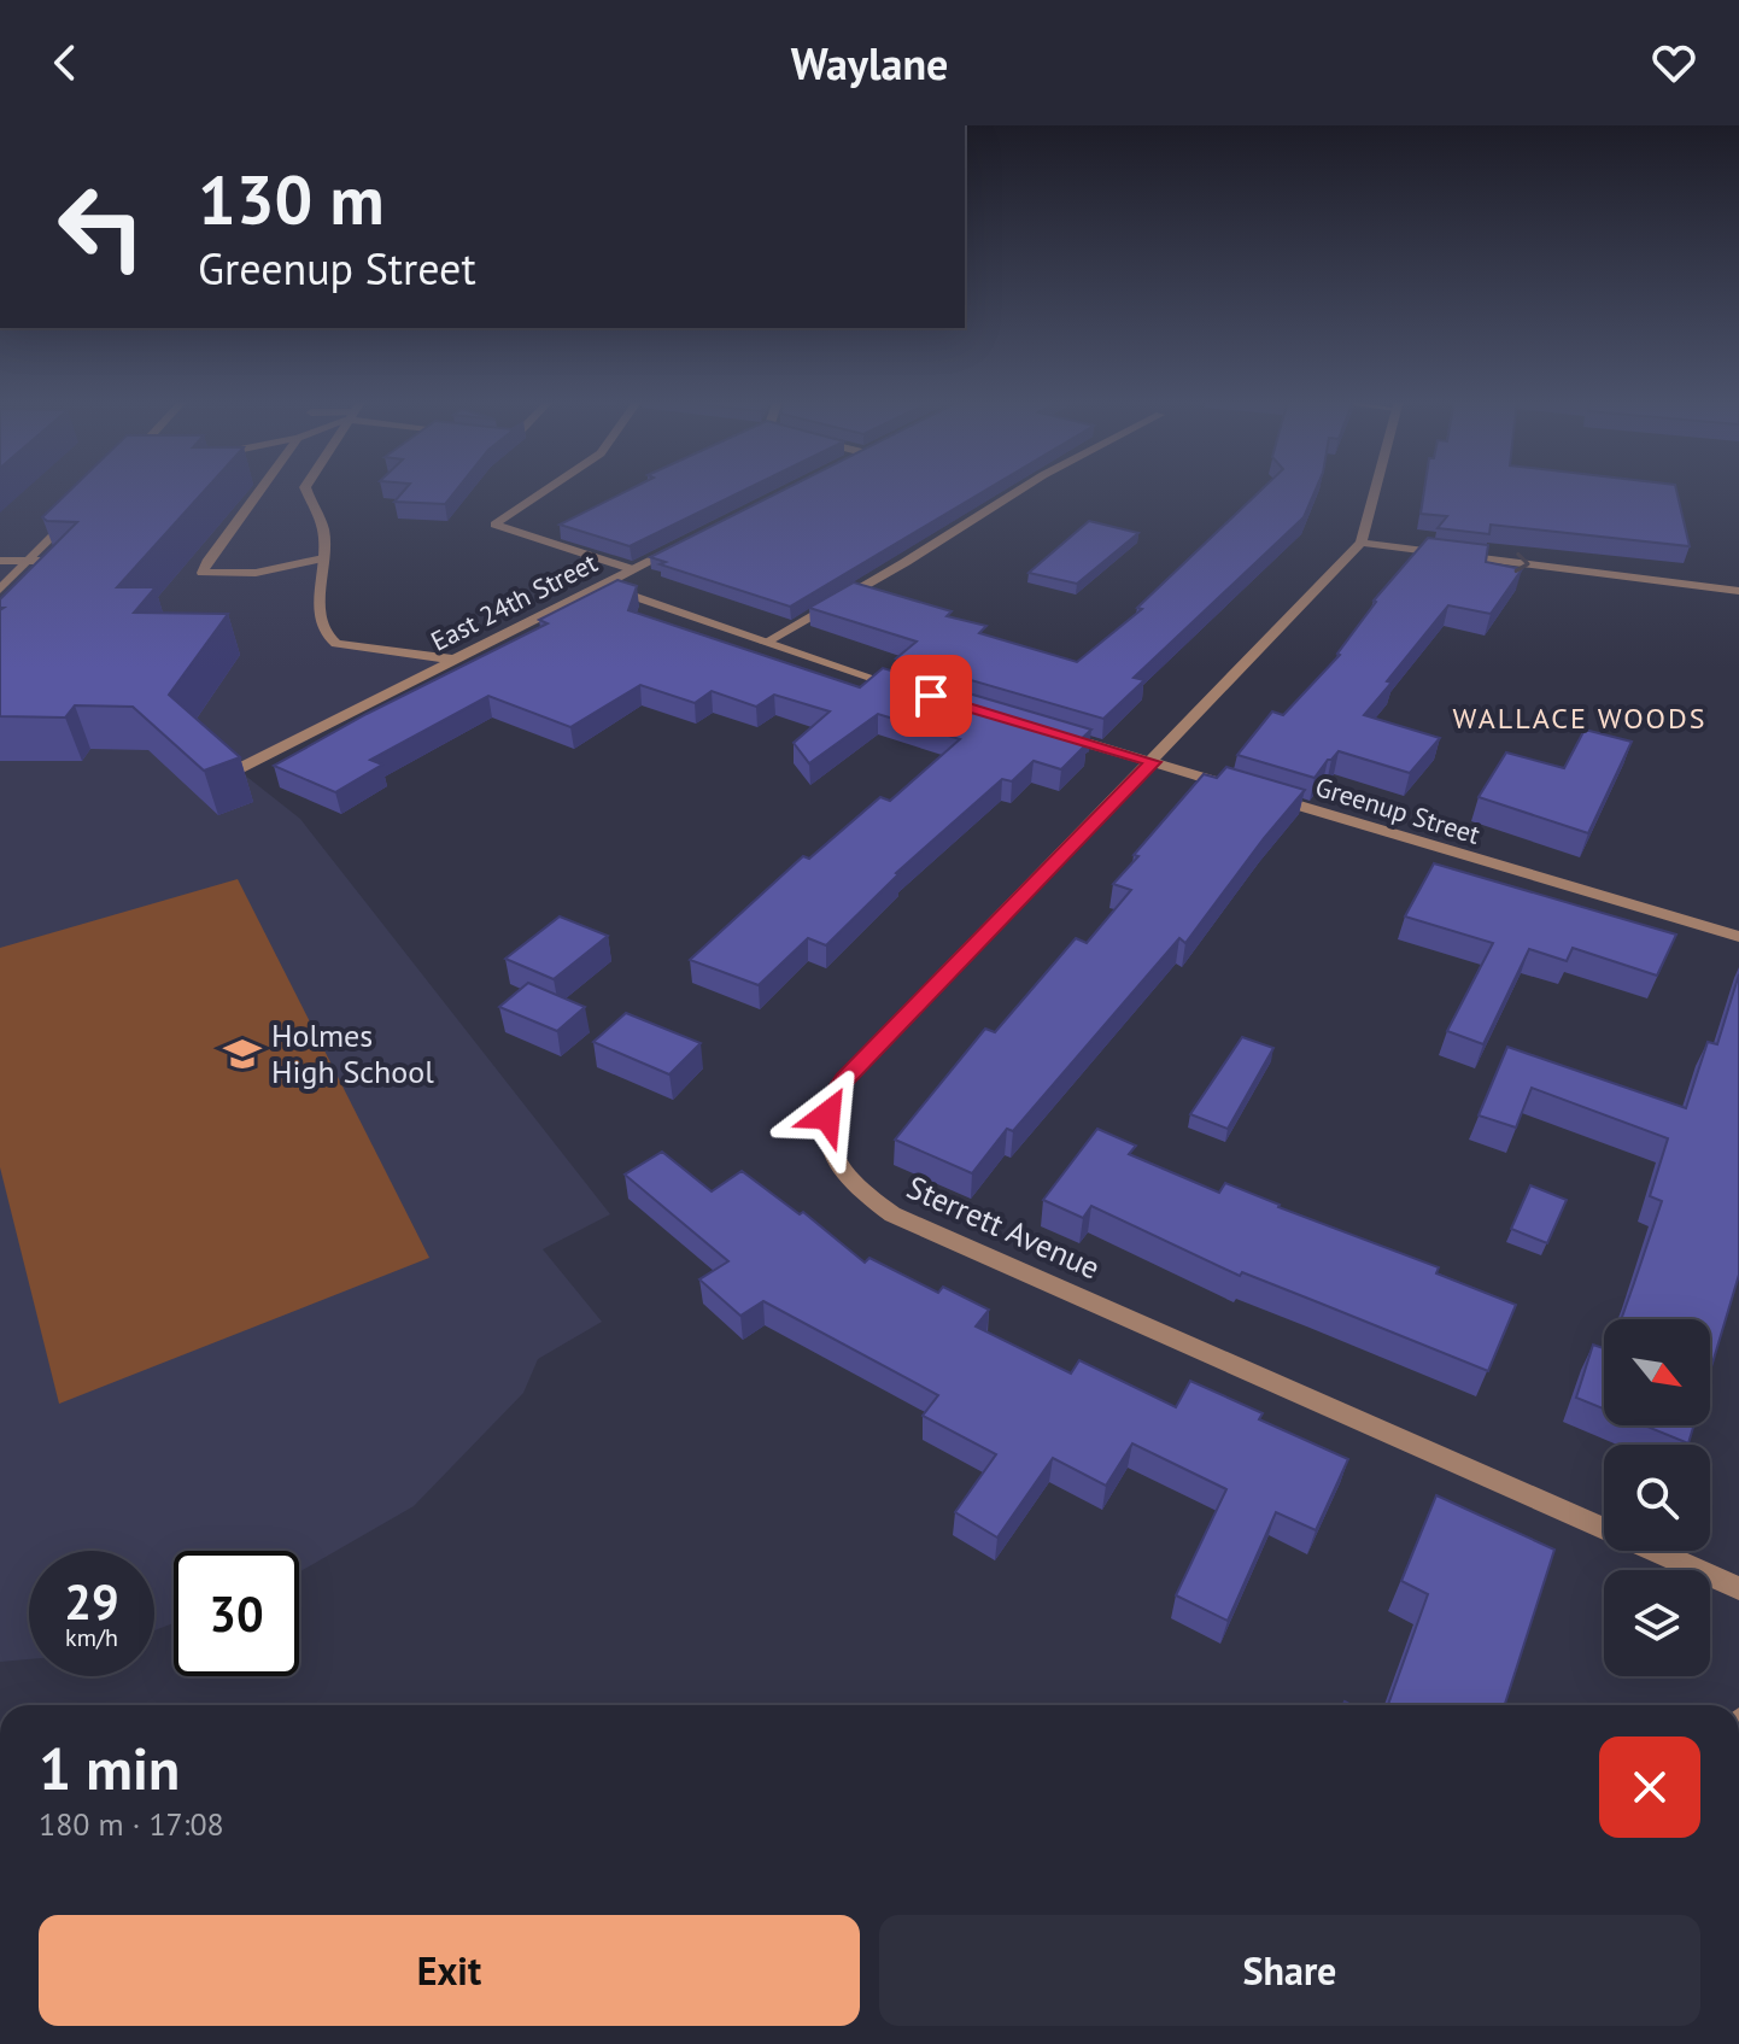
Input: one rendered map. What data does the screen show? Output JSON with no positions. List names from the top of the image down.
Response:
{
  "streets": {
    "street": ["East 24th Street", "Greenup Street", "Sterrett Avenue"]
  },
  "districts": ["WALLACE WOODS"],
  "places": {
    "school or university": ["Holmes High School"]
  },
  "north": "bottom right",
  "page": {
    "header": "Waylane",
    "turn": ["130 m", "Greenup Street"],
    "speed": "29 km/h",
    "limit": "30",
    "heading": ["1 min", "180 m · 17:08"],
    "buttons": ["Exit", "Share"]
  }
}
